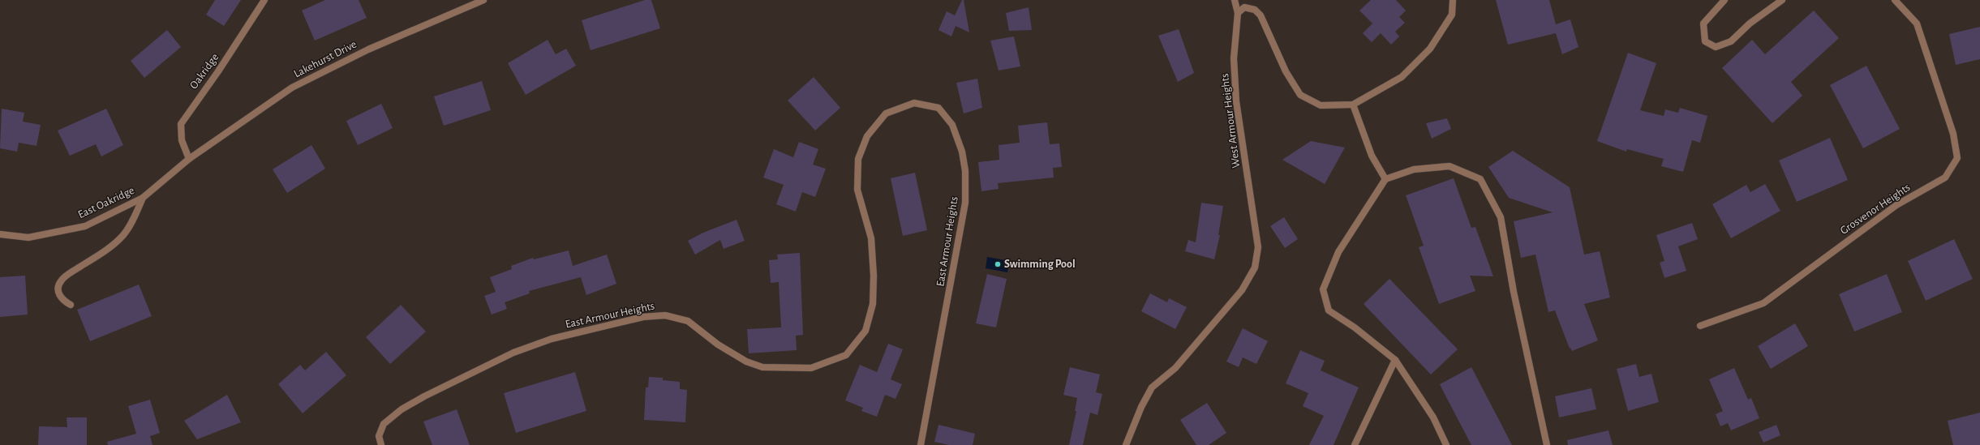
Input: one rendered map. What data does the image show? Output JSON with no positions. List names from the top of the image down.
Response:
{
  "streets": {
    "street": [
      "Lakehurst Drive",
      "Oakridge",
      "West Armour Heights",
      "East Oakridge",
      "Grosvenor Heights",
      "East Armour Heights"
    ]
  },
  "crossings": [
    ["Lakehurst Drive", "Oakridge"],
    ["Lakehurst Drive", "East Oakridge"],
    ["Oakridge", "East Oakridge"]
  ],
  "places": ["Swimming Pool"]
}
